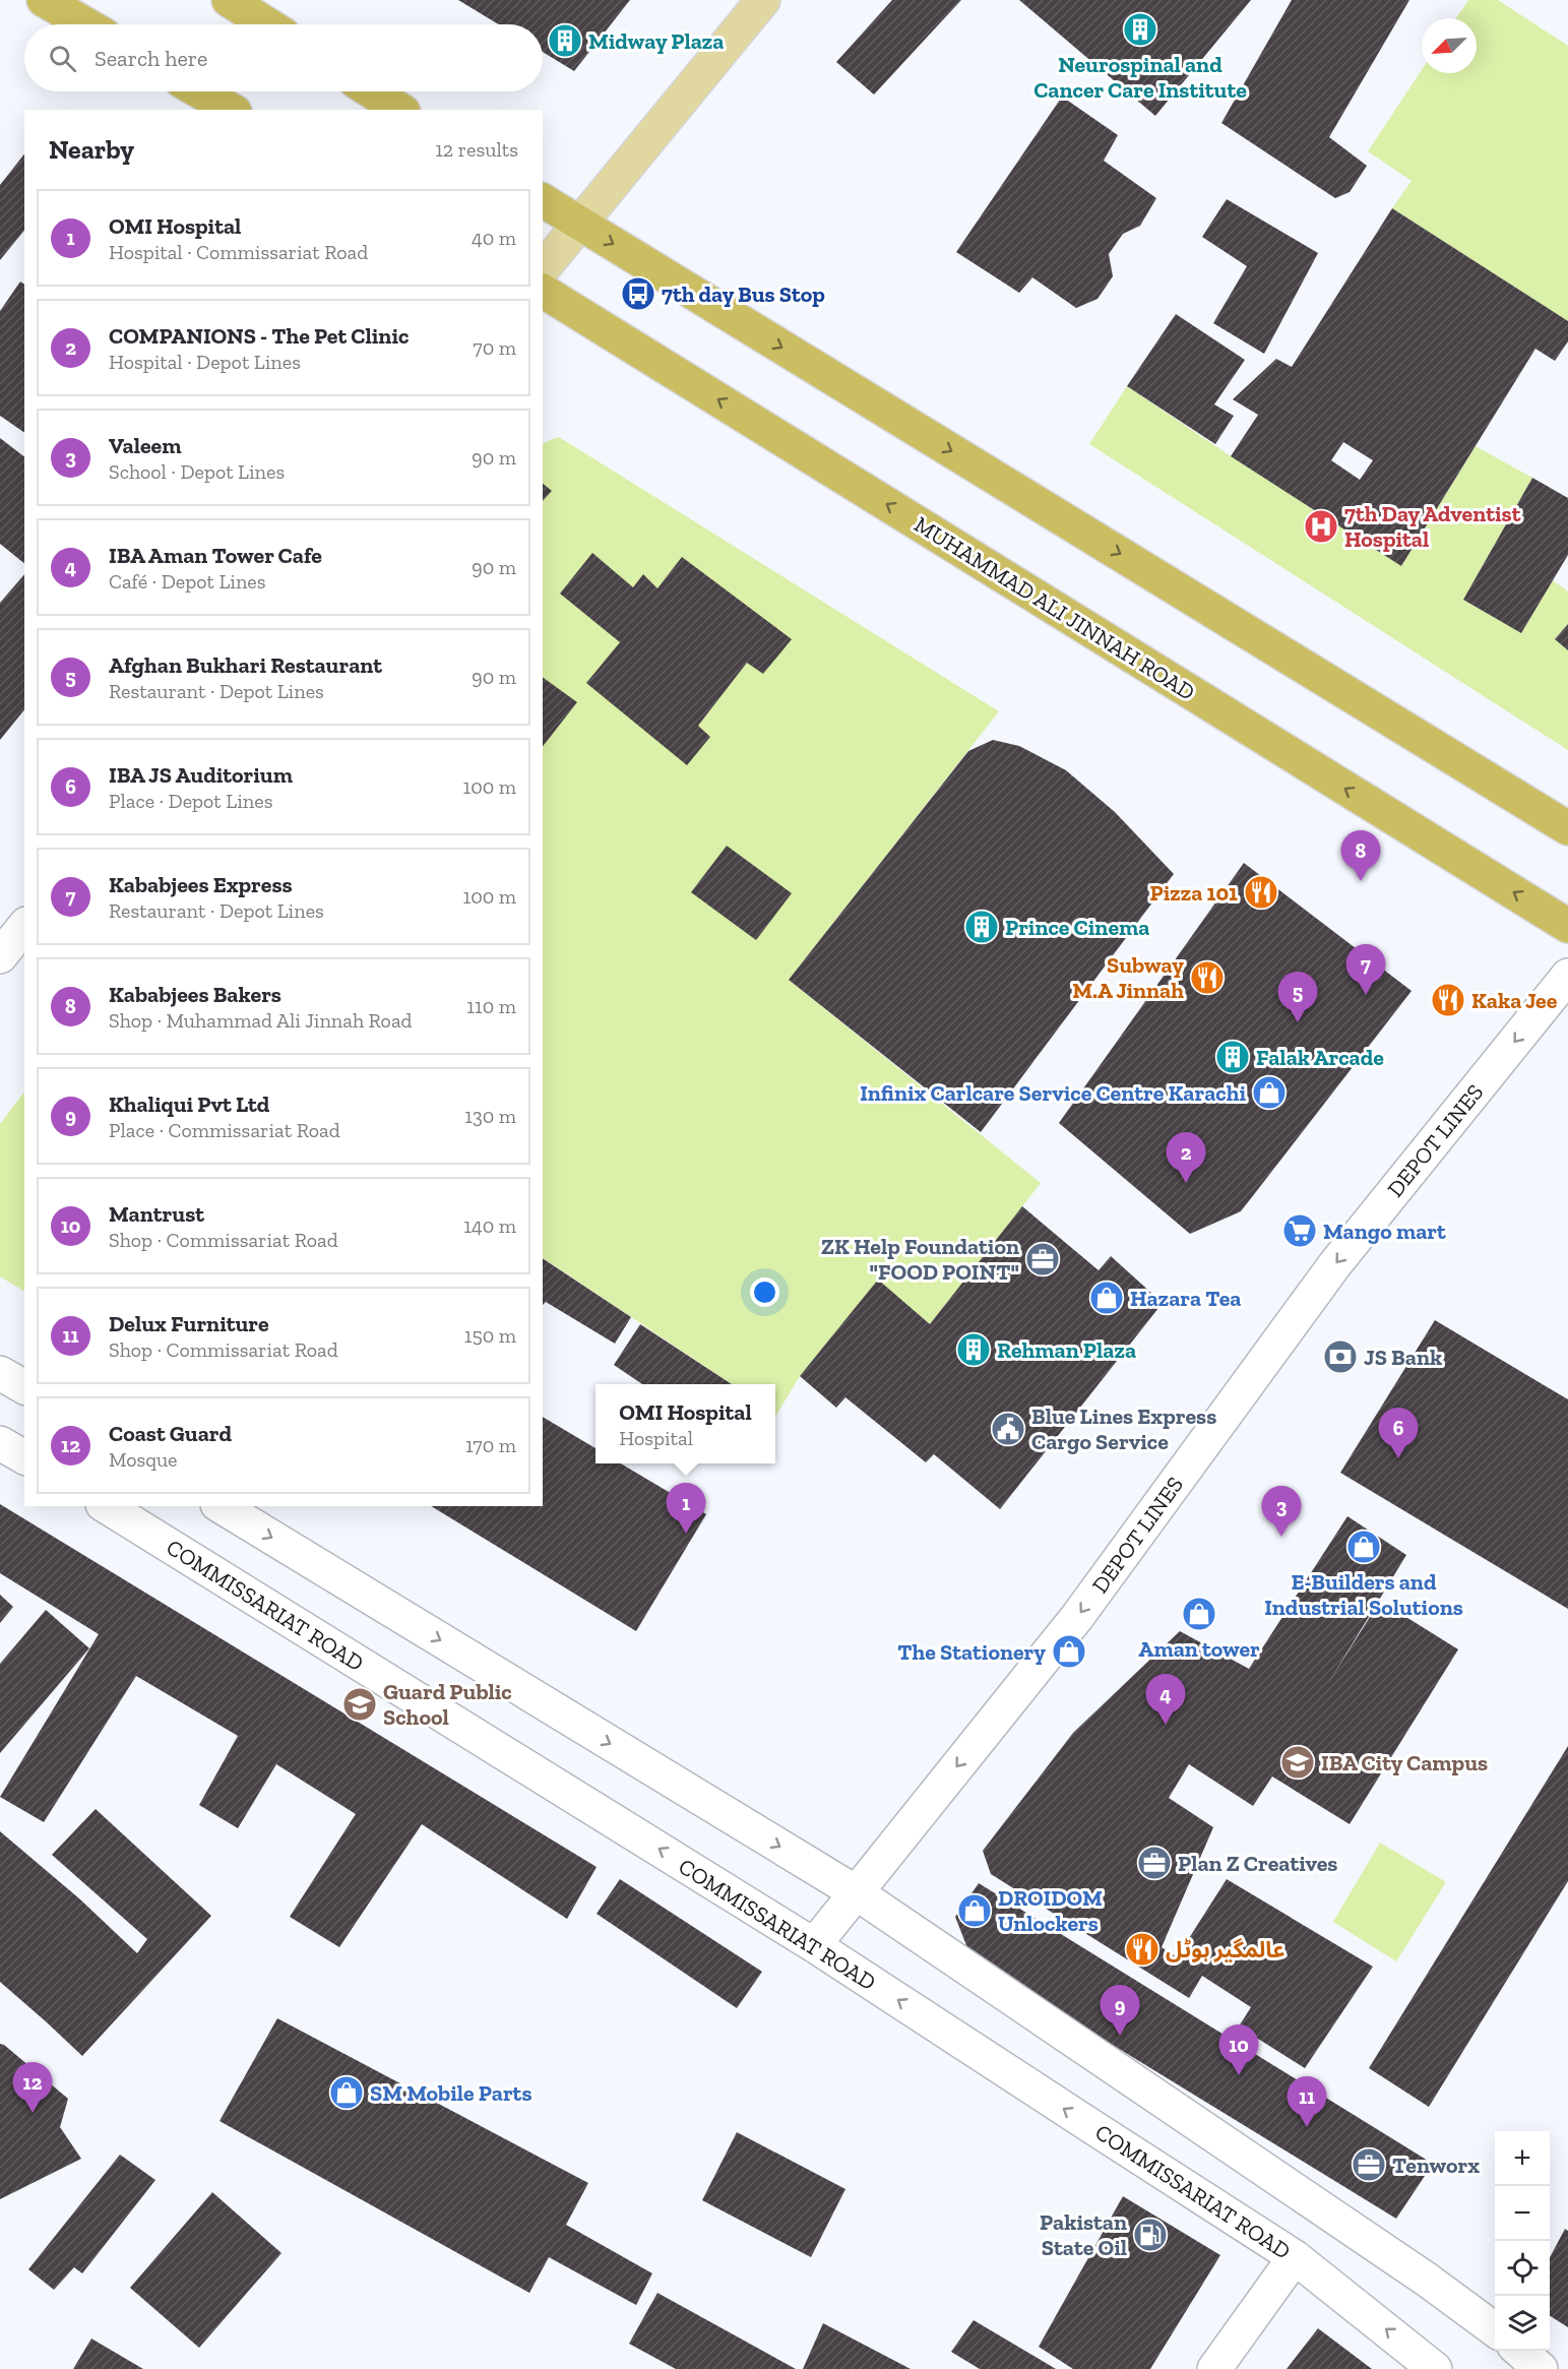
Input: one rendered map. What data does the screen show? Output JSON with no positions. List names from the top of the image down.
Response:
{
  "streets": {
    "highway": ["MUHAMMAD ALI JINNAH ROAD"],
    "street": ["DEPOT LINES", "COMMISSARIAT ROAD"]
  },
  "crossings": [
    ["DEPOT LINES", "COMMISSARIAT ROAD"]
  ],
  "one_way": ["DEPOT LINES"],
  "places": {
    "building": [
      "Neurospinal and Cancer Care Institute",
      "Midway Plaza",
      "Prince Cinema",
      "Falak Arcade",
      "Rehman Plaza"
    ],
    "bus stop": ["7th day Bus Stop"],
    "hospital": ["7th Day Adventist Hospital"],
    "restaurant": [
      "Pizza 101",
      "Subway M.A Jinnah",
      "Kaka Jee",
      "عالمگیر ہوٹل"
    ],
    "shop": [
      "Infinix Carlcare Service Centre Karachi",
      "Hazara Tea",
      "E-Builders and Industrial Solutions",
      "Aman tower",
      "The Stationery",
      "DROIDOM Unlockers",
      "SM Mobile Parts"
    ],
    "supermarket": ["Mango mart"],
    "office": ["ZK Help Foundation \"FOOD POINT\"", "Plan Z Creatives", "Tenworx"],
    "bank": ["JS Bank"],
    "public building": ["Blue Lines Express Cargo Service"],
    "school or university": ["Guard Public School", "IBA City Campus"],
    "fuel station": ["Pakistan State Oil"]
  },
  "north": "bottom left",
  "page": {
    "search": "Search here",
    "heading": ["Nearby", "12 results"],
    "list": [
      {
        "mark": "1",
        "name": "OMI Hospital",
        "note": "Hospital · Commissariat Road",
        "value": "40 m"
      },
      {
        "mark": "2",
        "name": "COMPANIONS - The Pet Clinic",
        "note": "Hospital · Depot Lines",
        "value": "70 m"
      },
      {
        "mark": "3",
        "name": "Valeem",
        "note": "School · Depot Lines",
        "value": "90 m"
      },
      {
        "mark": "4",
        "name": "IBA Aman Tower Cafe",
        "note": "Café · Depot Lines",
        "value": "90 m"
      },
      {
        "mark": "5",
        "name": "Afghan Bukhari Restaurant",
        "note": "Restaurant · Depot Lines",
        "value": "90 m"
      },
      {
        "mark": "6",
        "name": "IBA JS Auditorium",
        "note": "Place · Depot Lines",
        "value": "100 m"
      },
      {
        "mark": "7",
        "name": "Kababjees Express",
        "note": "Restaurant · Depot Lines",
        "value": "100 m"
      },
      {
        "mark": "8",
        "name": "Kababjees Bakers",
        "note": "Shop · Muhammad Ali Jinnah Road",
        "value": "110 m"
      },
      {
        "mark": "9",
        "name": "Khaliqui Pvt Ltd",
        "note": "Place · Commissariat Road",
        "value": "130 m"
      },
      {
        "mark": "10",
        "name": "Mantrust",
        "note": "Shop · Commissariat Road",
        "value": "140 m"
      },
      {
        "mark": "11",
        "name": "Delux Furniture",
        "note": "Shop · Commissariat Road",
        "value": "150 m"
      },
      {
        "mark": "12",
        "name": "Coast Guard",
        "note": "Mosque",
        "value": "170 m"
      }
    ],
    "pins": [
      "8",
      "7",
      "5",
      "2",
      "6",
      "1",
      "3",
      "4",
      "9",
      "10",
      "12",
      "11"
    ],
    "popup": ["OMI Hospital", "Hospital"],
    "map_buttons": ["+", "−"]
  }
}
